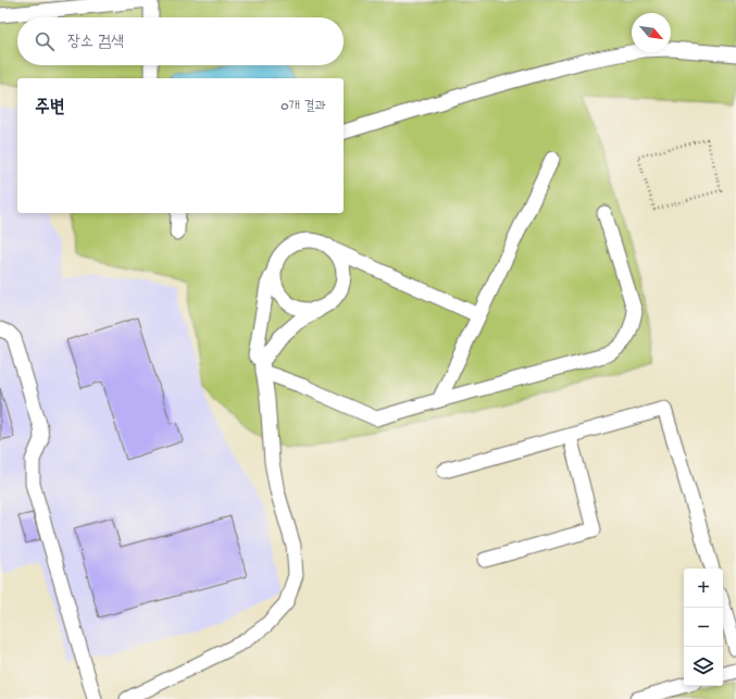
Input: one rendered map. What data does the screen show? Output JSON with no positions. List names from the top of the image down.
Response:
{
  "north": "bottom right",
  "page": {
    "search": "장소 검색",
    "heading": ["주변", "0개 결과"],
    "map_buttons": ["+", "−"]
  }
}
